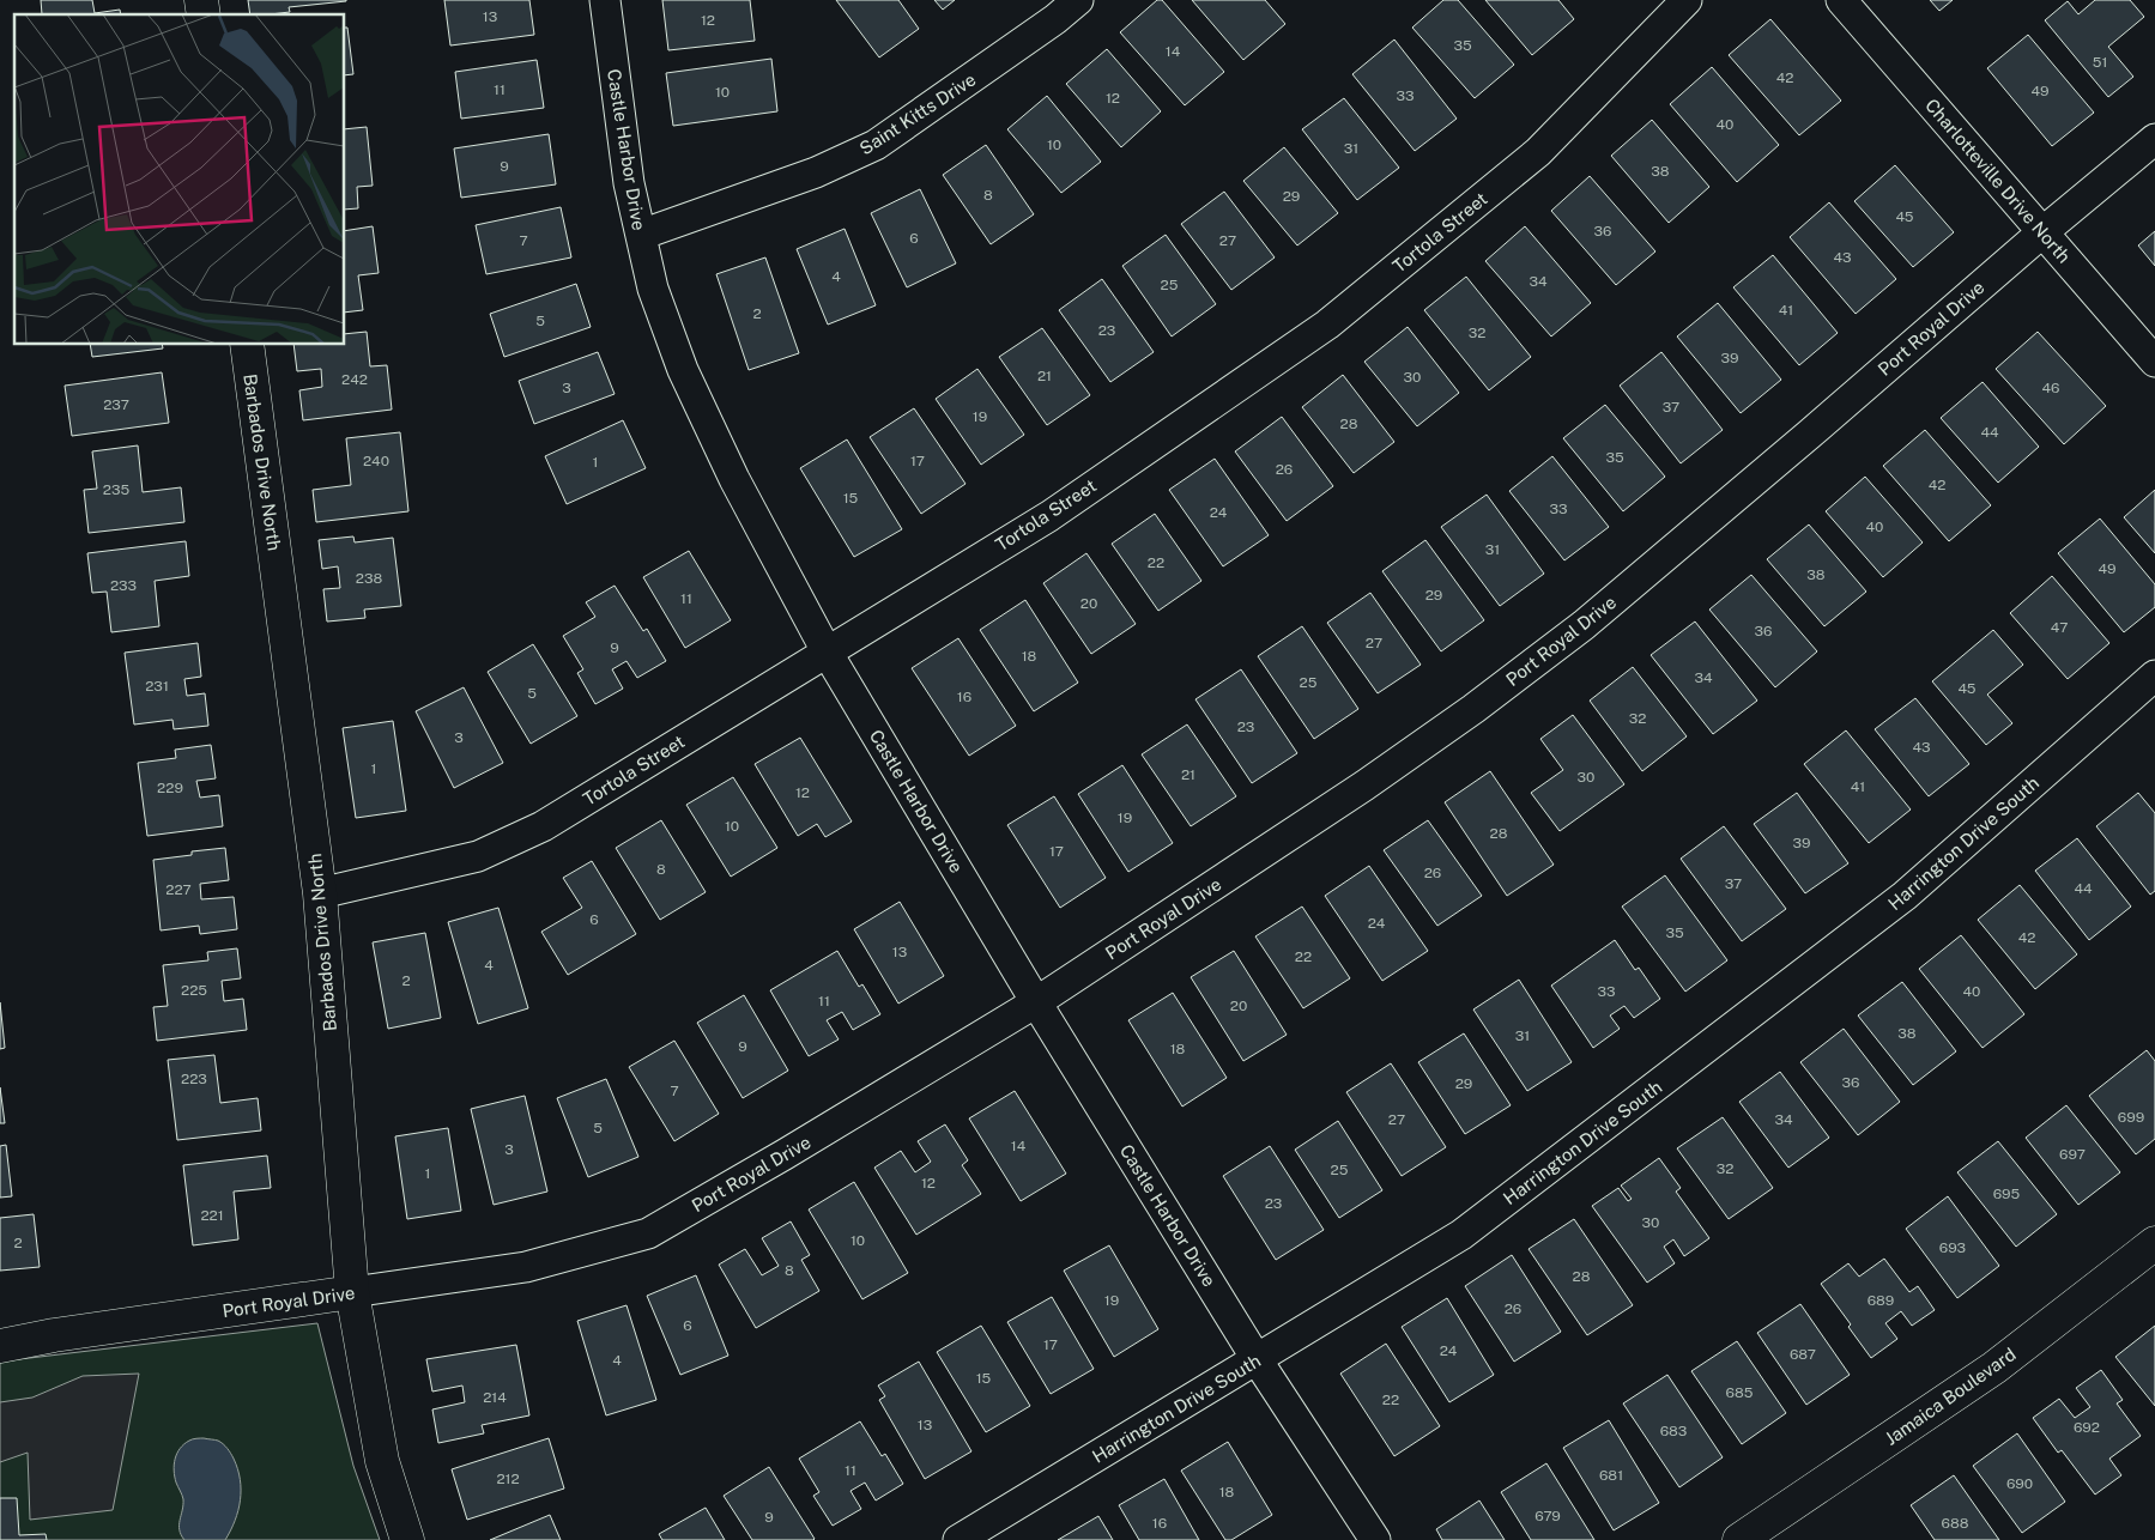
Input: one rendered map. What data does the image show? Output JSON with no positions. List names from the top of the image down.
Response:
{
  "streets": {
    "street": [
      "Saint Kitts Drive",
      "Castle Harbor Drive",
      "Charlotteville Drive North",
      "Tortola Street",
      "Port Royal Drive",
      "Barbados Drive North",
      "Harrington Drive South",
      "Jamaica Boulevard"
    ]
  },
  "crossings": [
    ["Saint Kitts Drive", "Castle Harbor Drive"],
    ["Castle Harbor Drive", "Tortola Street"],
    ["Castle Harbor Drive", "Port Royal Drive"],
    ["Castle Harbor Drive", "Harrington Drive South"],
    ["Charlotteville Drive North", "Port Royal Drive"],
    ["Tortola Street", "Barbados Drive North"],
    ["Port Royal Drive", "Barbados Drive North"]
  ],
  "house_numbers": [
    "13",
    "12",
    "35",
    "14",
    "51",
    "42",
    "11",
    "49",
    "10",
    "33",
    "12",
    "40",
    "10",
    "31",
    "9",
    "38",
    "8",
    "29",
    "45",
    "36",
    "6",
    "7",
    "27",
    "43",
    "4",
    "34",
    "25",
    "41",
    "2",
    "5",
    "23",
    "32",
    "39",
    "21",
    "30",
    "242",
    "3",
    "46",
    "237",
    "37",
    "19",
    "28",
    "44",
    "35",
    "240",
    "17",
    "1",
    "26",
    "42",
    "235",
    "15",
    "33",
    "24",
    "40",
    "31",
    "22",
    "49",
    "38",
    "238",
    "233",
    "29",
    "11",
    "20",
    "47",
    "36",
    "27",
    "9",
    "18",
    "34",
    "25",
    "231",
    "45",
    "5",
    "16",
    "32",
    "23",
    "3",
    "43",
    "1",
    "21",
    "30",
    "41",
    "229",
    "12",
    "19",
    "10",
    "28",
    "39",
    "17",
    "8",
    "26",
    "37",
    "44",
    "227",
    "6",
    "24",
    "35",
    "42",
    "13",
    "22",
    "4",
    "2",
    "225",
    "33",
    "40",
    "11",
    "20",
    "38",
    "31",
    "9",
    "18",
    "223",
    "36",
    "29",
    "7",
    "699",
    "27",
    "34",
    "5",
    "14",
    "3",
    "697",
    "32",
    "25",
    "1",
    "12",
    "695",
    "23",
    "221",
    "30",
    "10",
    "2",
    "693",
    "8",
    "28",
    "19",
    "689",
    "26",
    "6",
    "17",
    "24",
    "687",
    "4",
    "15",
    "685",
    "214",
    "22",
    "13",
    "692",
    "683",
    "11",
    "681",
    "212",
    "690",
    "18",
    "679",
    "9",
    "16",
    "688"
  ]
}
